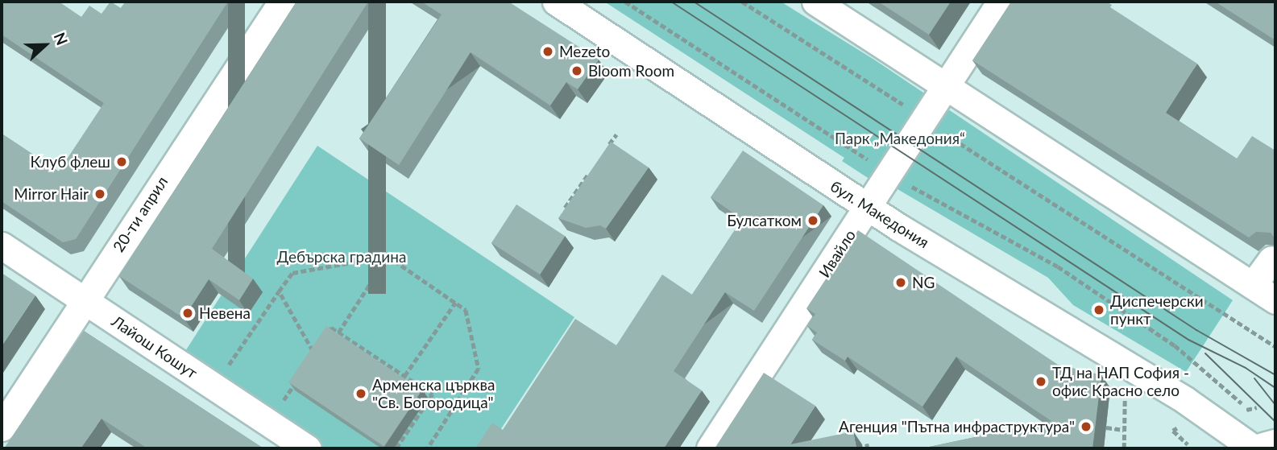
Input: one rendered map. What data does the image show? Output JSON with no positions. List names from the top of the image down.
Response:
{
  "streets": {
    "street": [
      "20-ти април",
      "бул. Македония",
      "Ивайло",
      "Лайош Кошут"
    ]
  },
  "crossings": [
    ["20-ти април", "Лайош Кошут"],
    ["бул. Македония", "Ивайло"]
  ],
  "parks": ["Парк „Македония“", "Дебърска градина"],
  "places": [
    "Mezeto",
    "Bloom Room",
    "Клуб флеш",
    "Mirror Hair",
    "Булсатком",
    "NG",
    "Диспечерски пункт",
    "Невена",
    "ТД на НАП София - офис Красно село",
    "Арменска църква \"Св. Богородица\"",
    "Агенция \"Пътна инфраструктура\""
  ],
  "north": "right"
}
